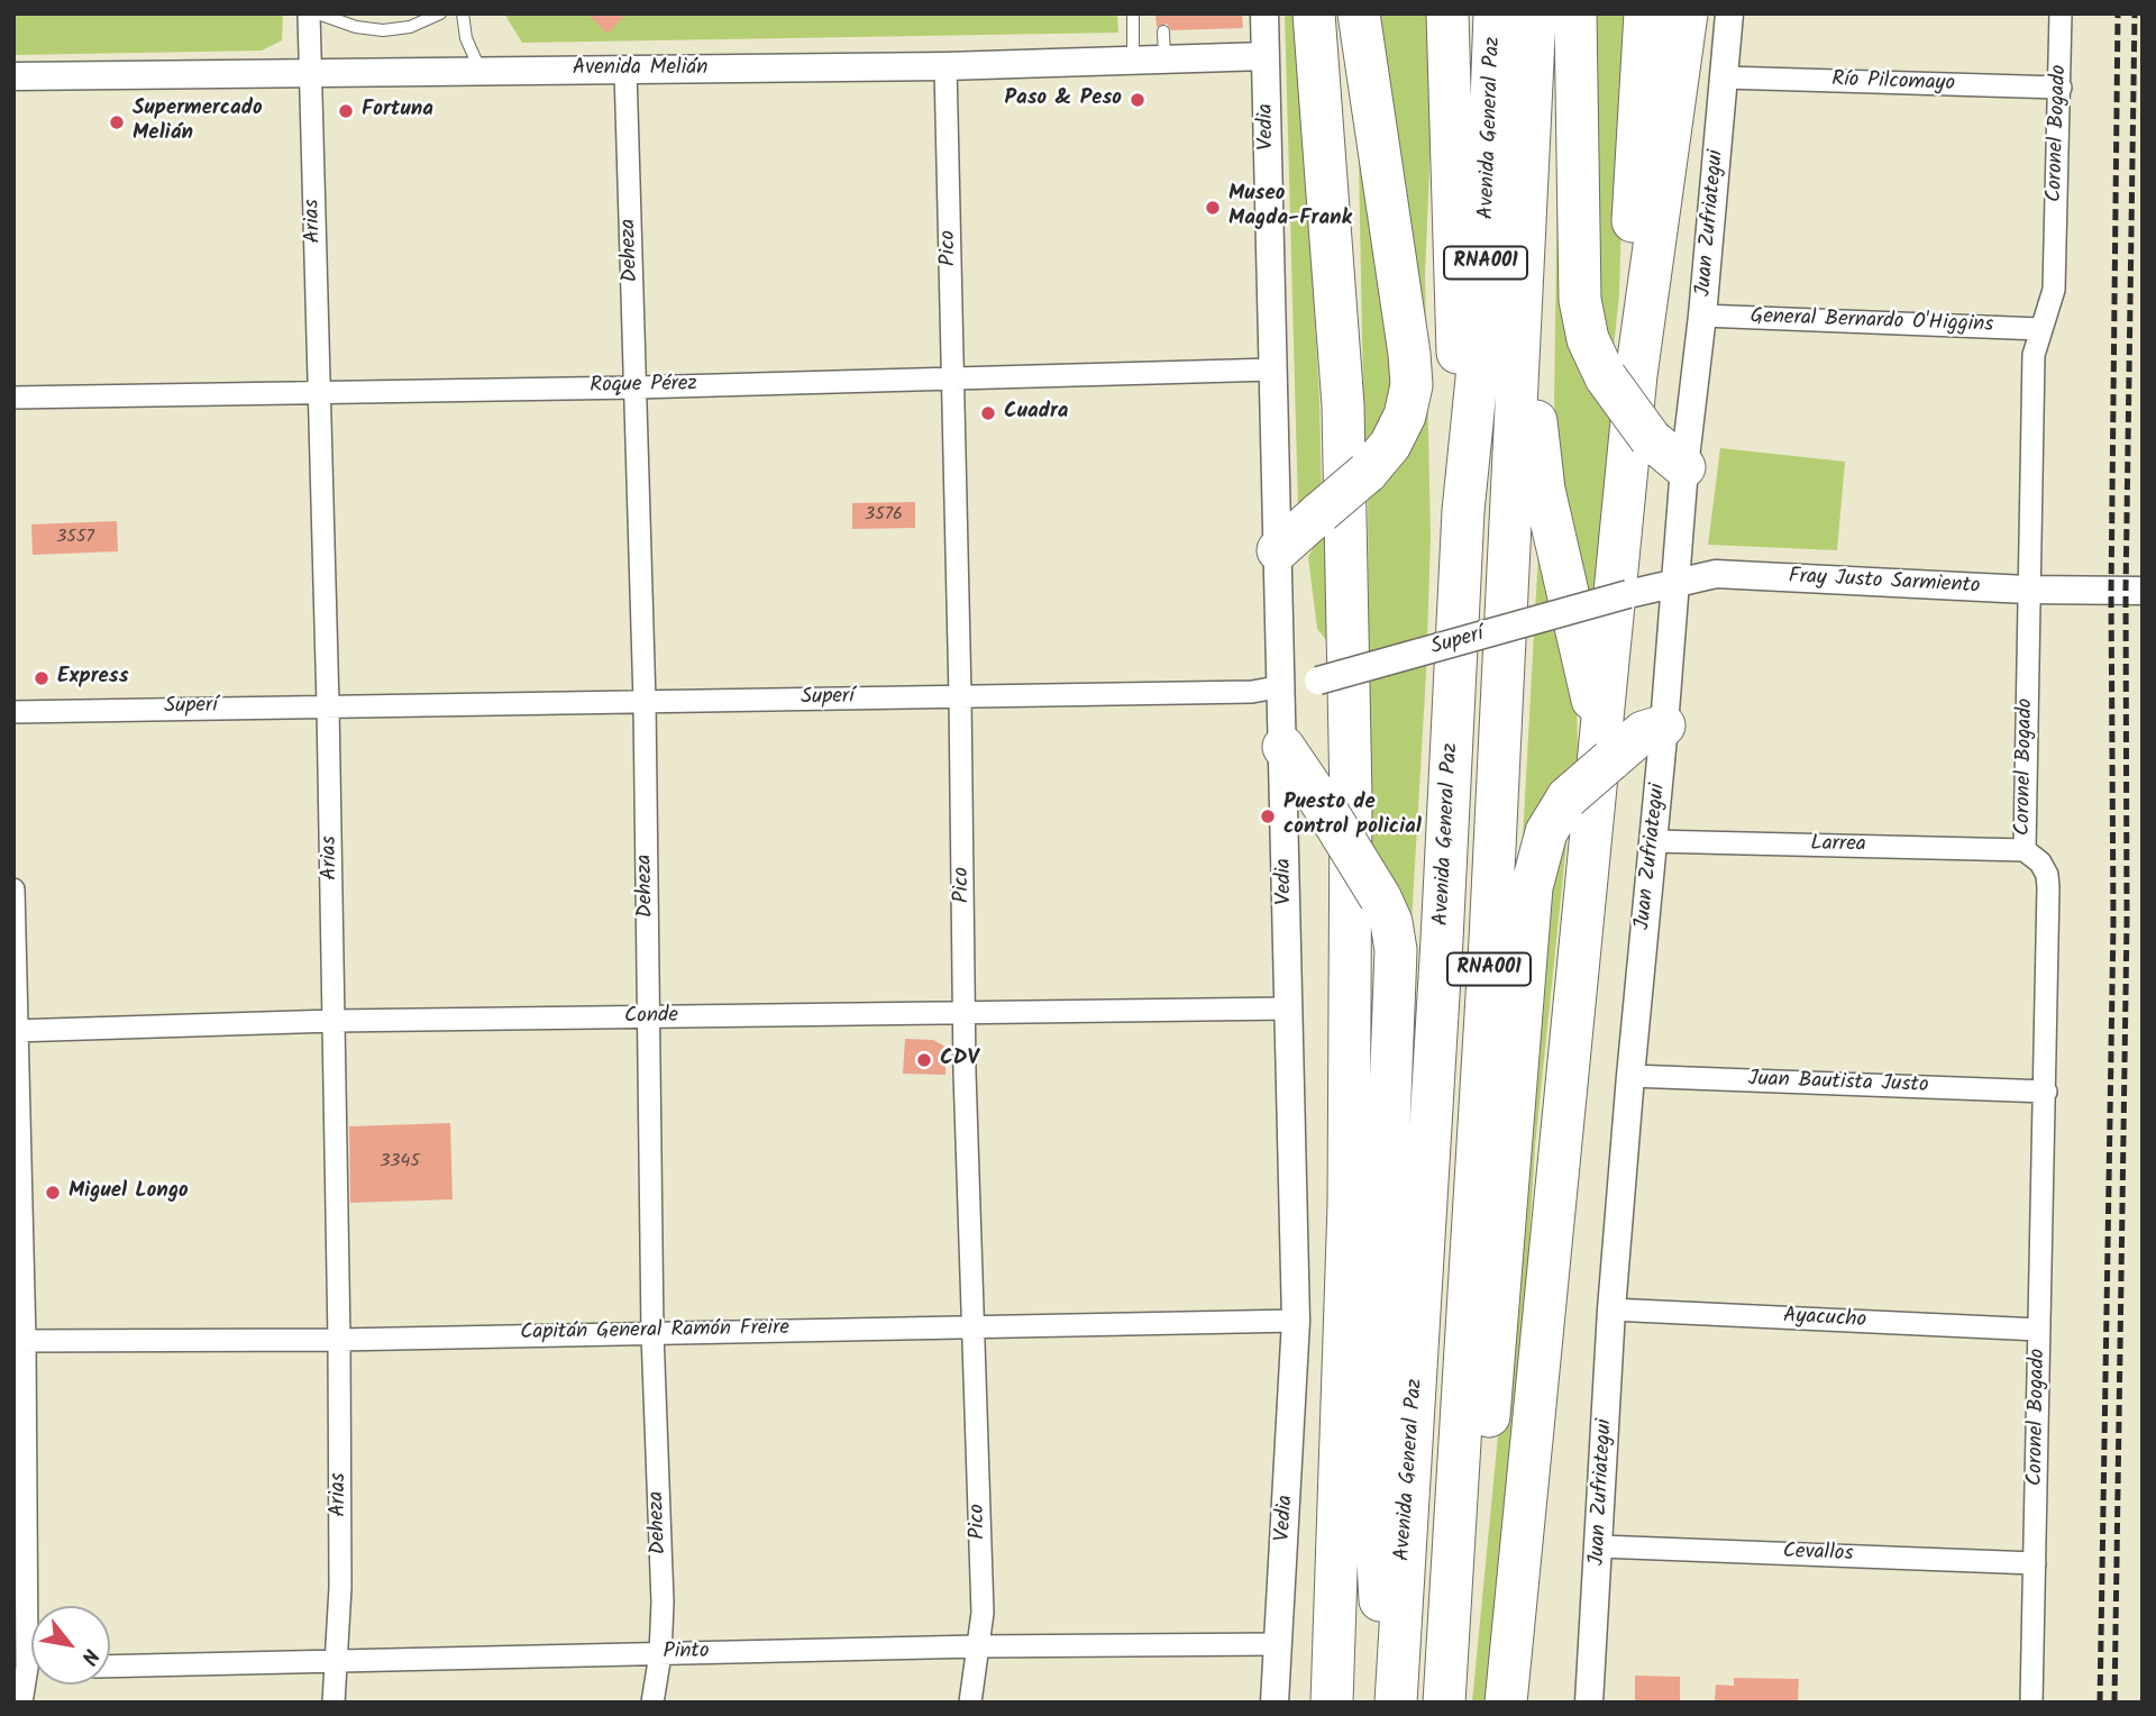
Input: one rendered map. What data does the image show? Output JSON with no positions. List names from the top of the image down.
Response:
{
  "streets": {
    "highway": ["Avenida General Paz", "RNA001"],
    "street": [
      "Avenida Melián",
      "Río Pilcomayo",
      "Vedia",
      "Coronel Bogado",
      "Arias",
      "Juan Zufriategui",
      "Pico",
      "Deheza",
      "General Bernardo O'Higgins",
      "Roque Pérez",
      "Fray Justo Sarmiento",
      "Superí",
      "Larrea",
      "Conde",
      "Juan Bautista Justo",
      "Ayacucho",
      "Capitán General Ramón Freire",
      "Cevallos",
      "Pinto"
    ]
  },
  "crossings": [
    ["Avenida Melián", "Vedia"],
    ["Avenida Melián", "Arias"],
    ["Avenida Melián", "Pico"],
    ["Avenida Melián", "Deheza"],
    ["Río Pilcomayo", "Coronel Bogado"],
    ["Río Pilcomayo", "Juan Zufriategui"],
    ["Vedia", "Roque Pérez"],
    ["Vedia", "Superí"],
    ["Vedia", "Conde"],
    ["Vedia", "Capitán General Ramón Freire"],
    ["Vedia", "Pinto"],
    ["Coronel Bogado", "General Bernardo O'Higgins"],
    ["Coronel Bogado", "Fray Justo Sarmiento"],
    ["Coronel Bogado", "Larrea"],
    ["Coronel Bogado", "Juan Bautista Justo"],
    ["Coronel Bogado", "Ayacucho"],
    ["Coronel Bogado", "Cevallos"],
    ["Arias", "Roque Pérez"],
    ["Arias", "Superí"],
    ["Arias", "Conde"],
    ["Arias", "Capitán General Ramón Freire"],
    ["Arias", "Pinto"],
    ["Juan Zufriategui", "General Bernardo O'Higgins"],
    ["Juan Zufriategui", "Fray Justo Sarmiento"],
    ["Juan Zufriategui", "Larrea"],
    ["Juan Zufriategui", "Juan Bautista Justo"],
    ["Juan Zufriategui", "Ayacucho"],
    ["Juan Zufriategui", "Cevallos"],
    ["Pico", "Roque Pérez"],
    ["Pico", "Superí"],
    ["Pico", "Conde"],
    ["Pico", "Capitán General Ramón Freire"],
    ["Pico", "Pinto"],
    ["Deheza", "Roque Pérez"],
    ["Deheza", "Superí"],
    ["Deheza", "Conde"],
    ["Deheza", "Capitán General Ramón Freire"],
    ["Deheza", "Pinto"],
    ["Fray Justo Sarmiento", "Superí"]
  ],
  "places": [
    "Paso & Peso",
    "Fortuna",
    "Supermercado Melián",
    "Museo Magda-Frank",
    "Cuadra",
    "Express",
    "Puesto de control policial",
    "CDV",
    "Miguel Longo"
  ],
  "house_numbers": ["3576", "3557", "3345"],
  "north": "bottom right"
}
